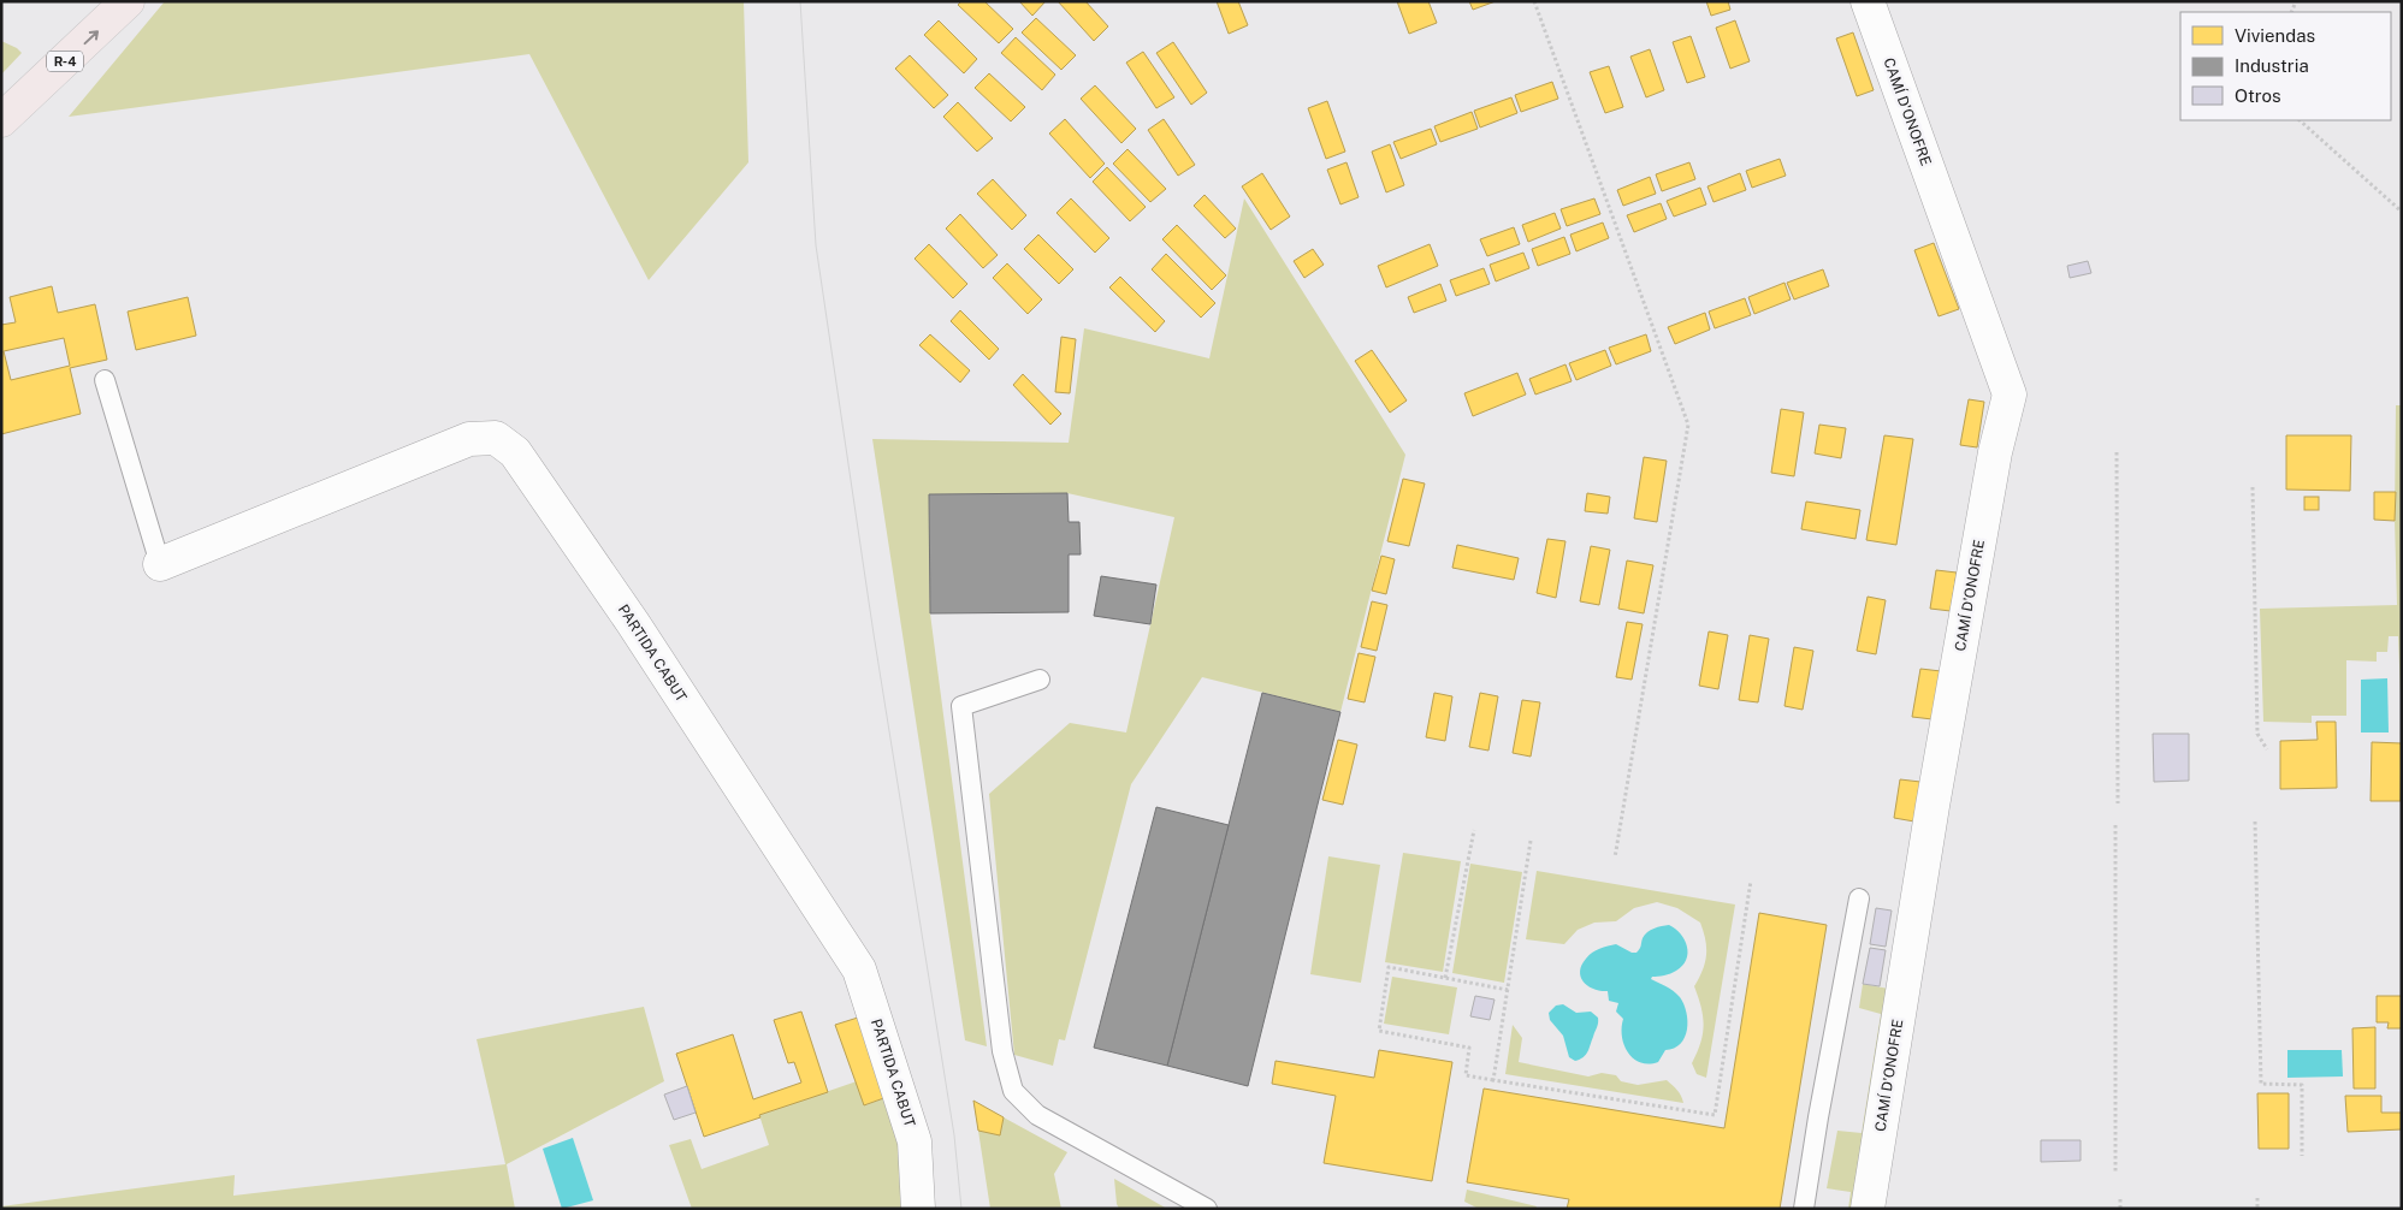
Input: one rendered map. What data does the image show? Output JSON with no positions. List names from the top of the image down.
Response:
{
  "streets": {
    "highway": ["R-4"],
    "street": ["CAMÍ D'ONOFRE", "PARTIDA CABUT"]
  },
  "legend": ["Viviendas", "Industria", "Otros"]
}
